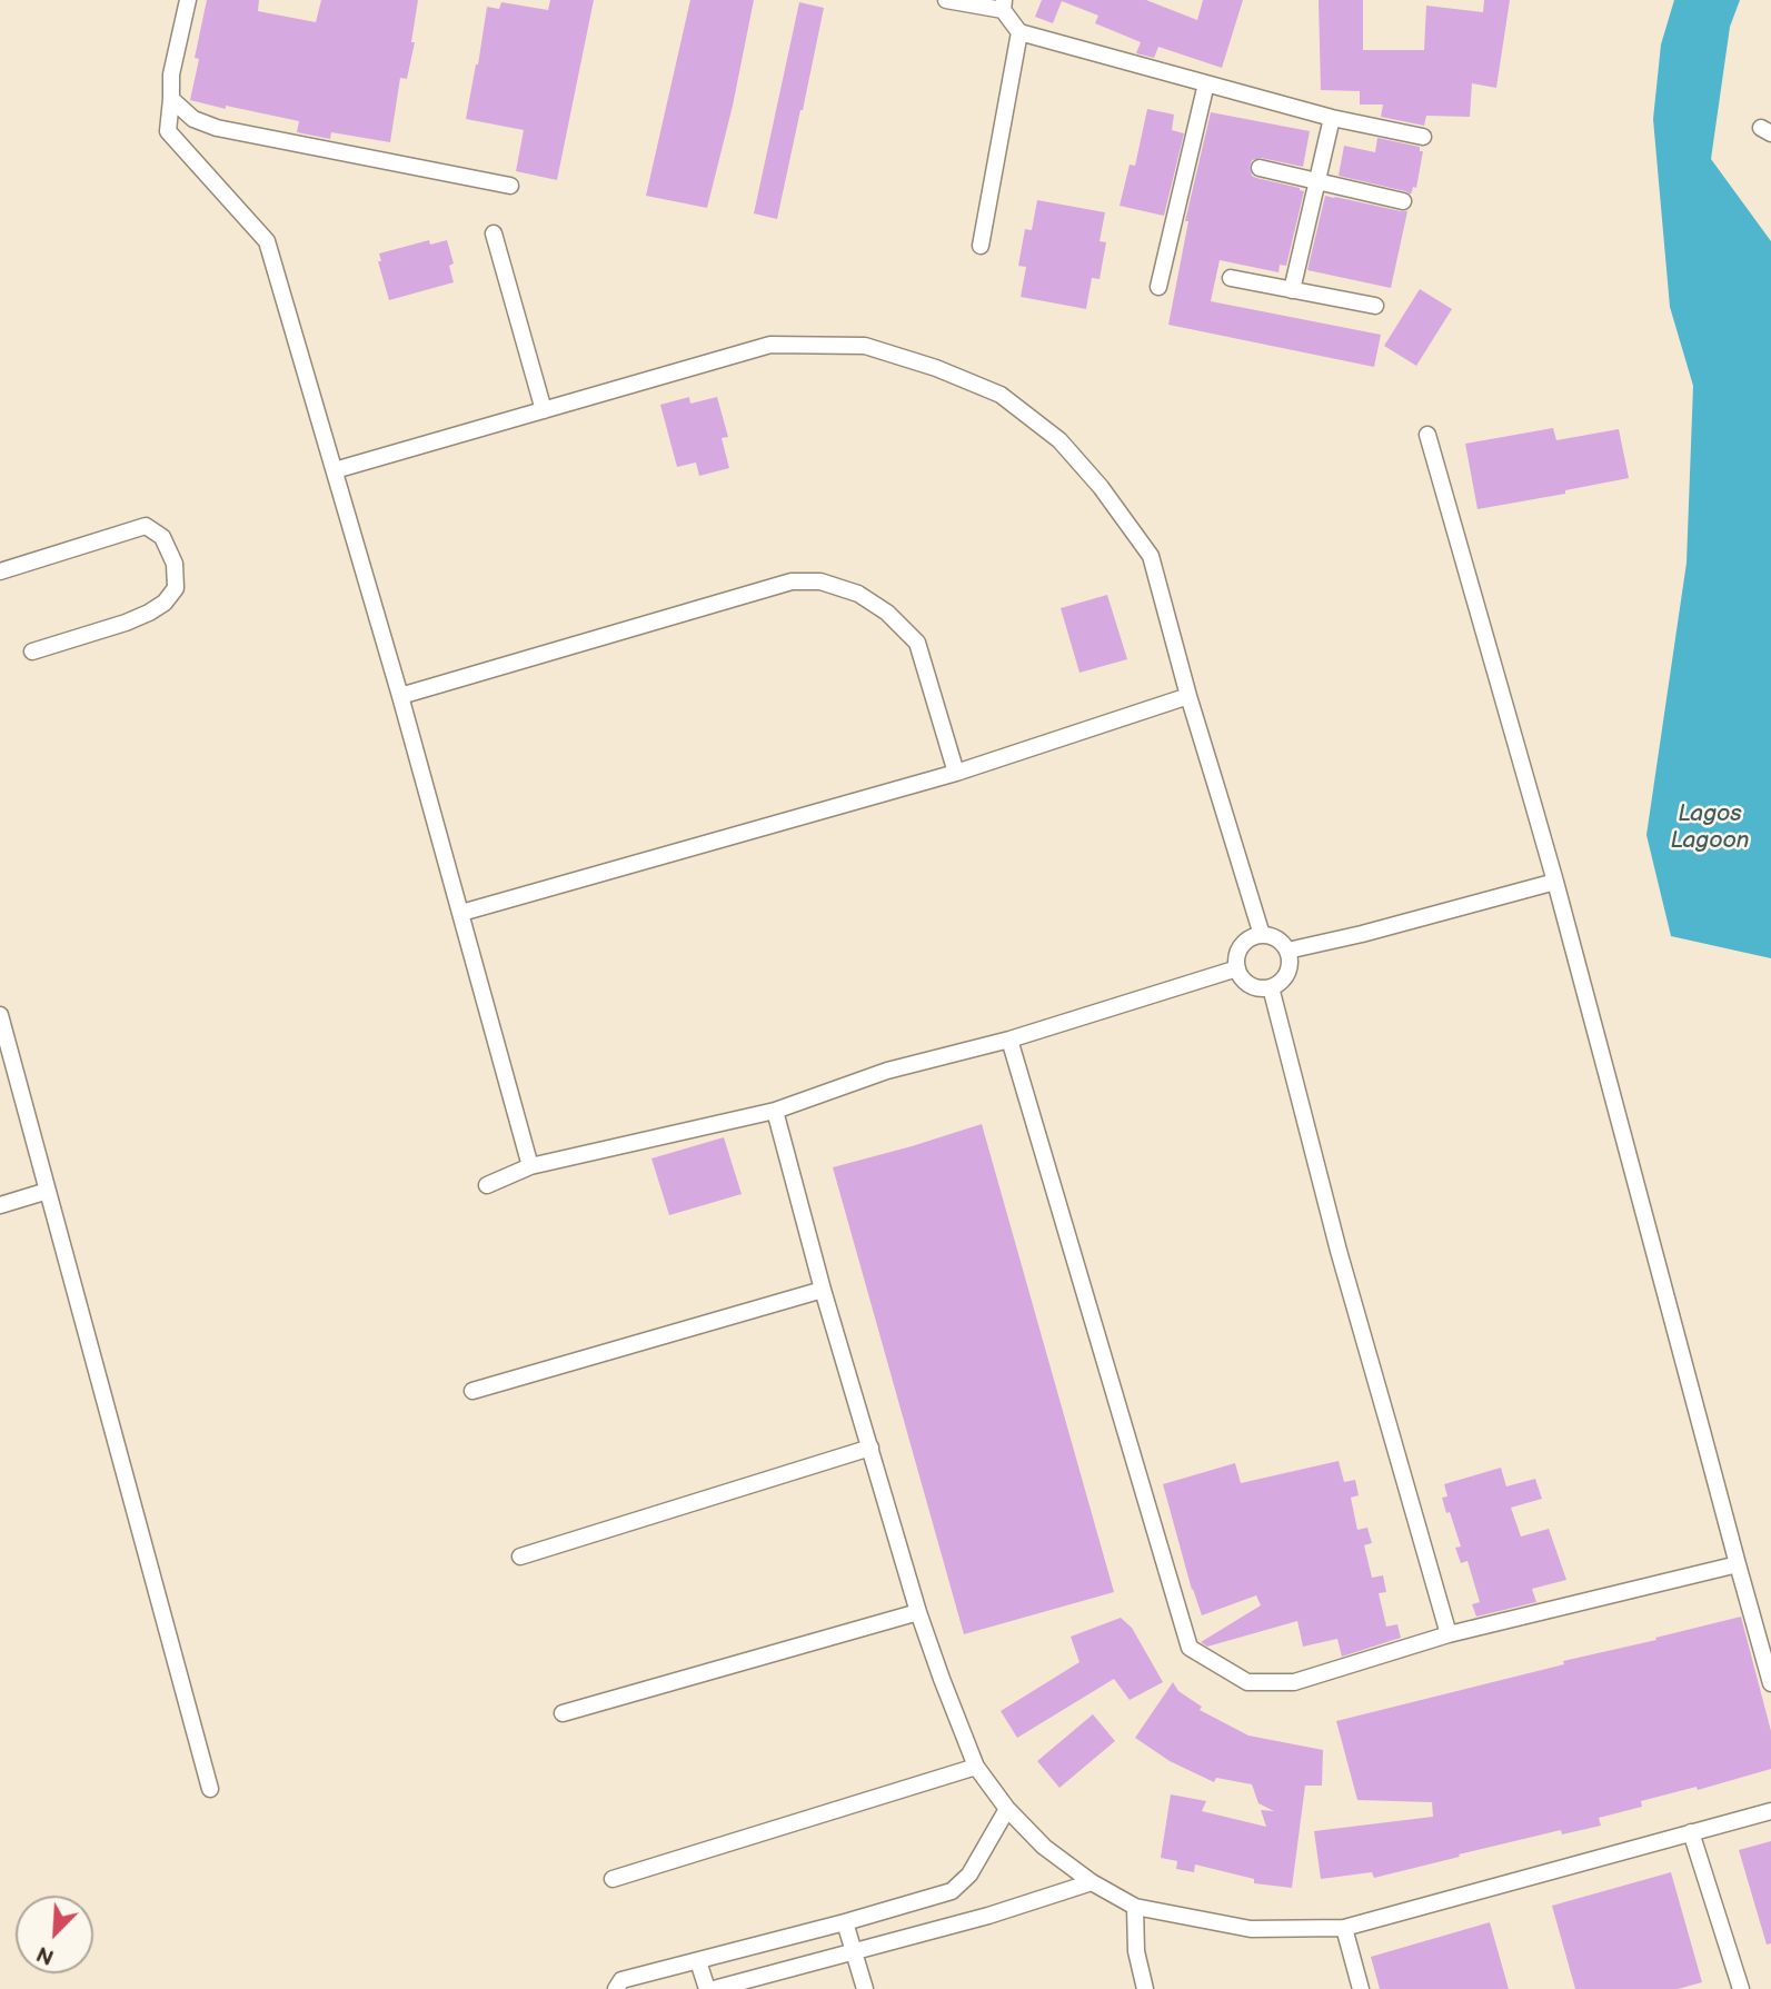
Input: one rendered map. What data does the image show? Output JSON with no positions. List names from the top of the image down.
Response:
{
  "water": ["Lagos Lagoon"],
  "north": "bottom left"
}
